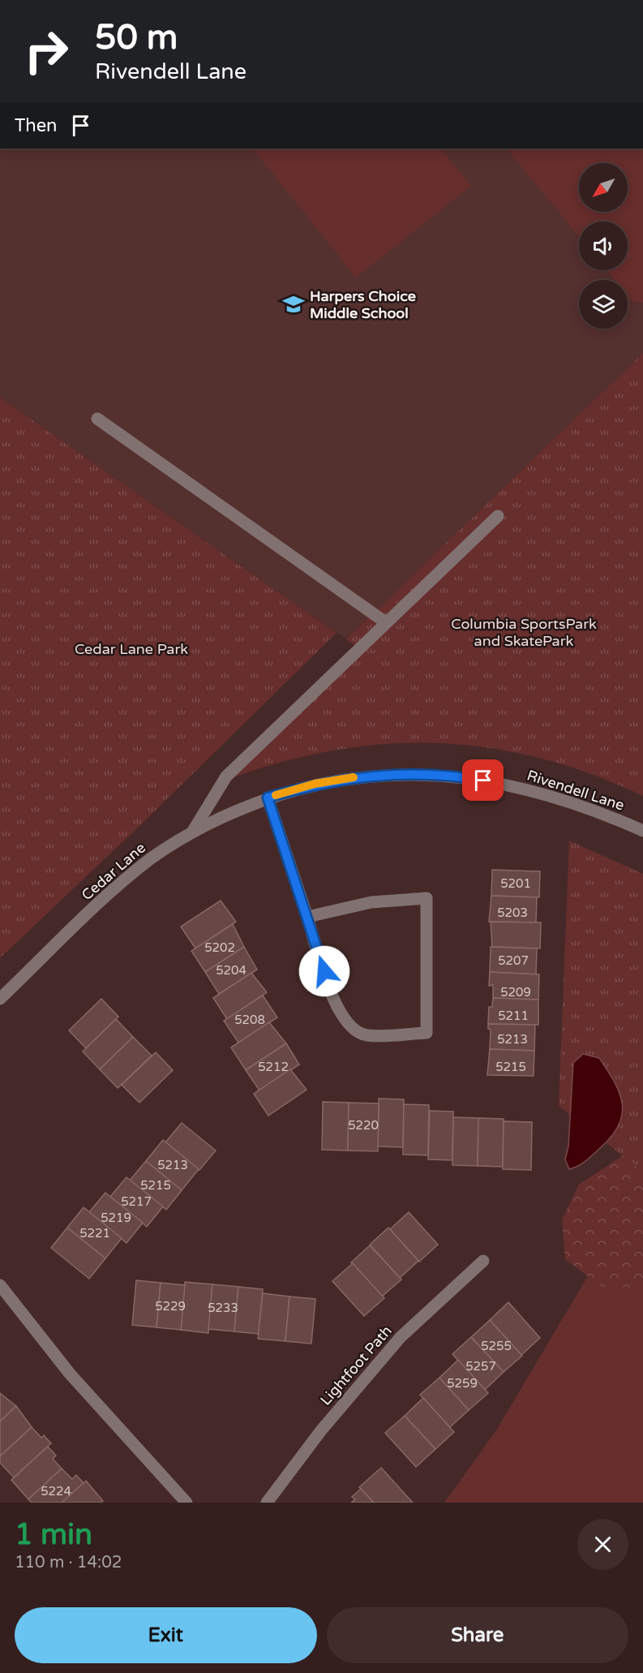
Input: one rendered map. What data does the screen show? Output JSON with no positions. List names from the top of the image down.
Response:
{
  "streets": {
    "street": ["Rivendell Lane", "Cedar Lane", "Lightfoot Path"]
  },
  "crossings": [
    ["Rivendell Lane", "Cedar Lane"]
  ],
  "parks": ["Columbia SportsPark and SkatePark", "Cedar Lane Park"],
  "places": {
    "school or university": ["Harpers Choice Middle School"]
  },
  "house_numbers": [
    "5201",
    "5203",
    "5202",
    "5207",
    "5204",
    "5209",
    "5211",
    "5208",
    "5213",
    "5212",
    "5215",
    "5220",
    "5213",
    "5215",
    "5217",
    "5219",
    "5221",
    "5229",
    "5233",
    "5255",
    "5257",
    "5259",
    "5224"
  ],
  "north": "bottom left",
  "page": {
    "turn": ["50 m", "Rivendell Lane"],
    "then": "Then",
    "heading": ["1 min", "110 m · 14:02"],
    "buttons": ["Exit", "Share"]
  }
}
